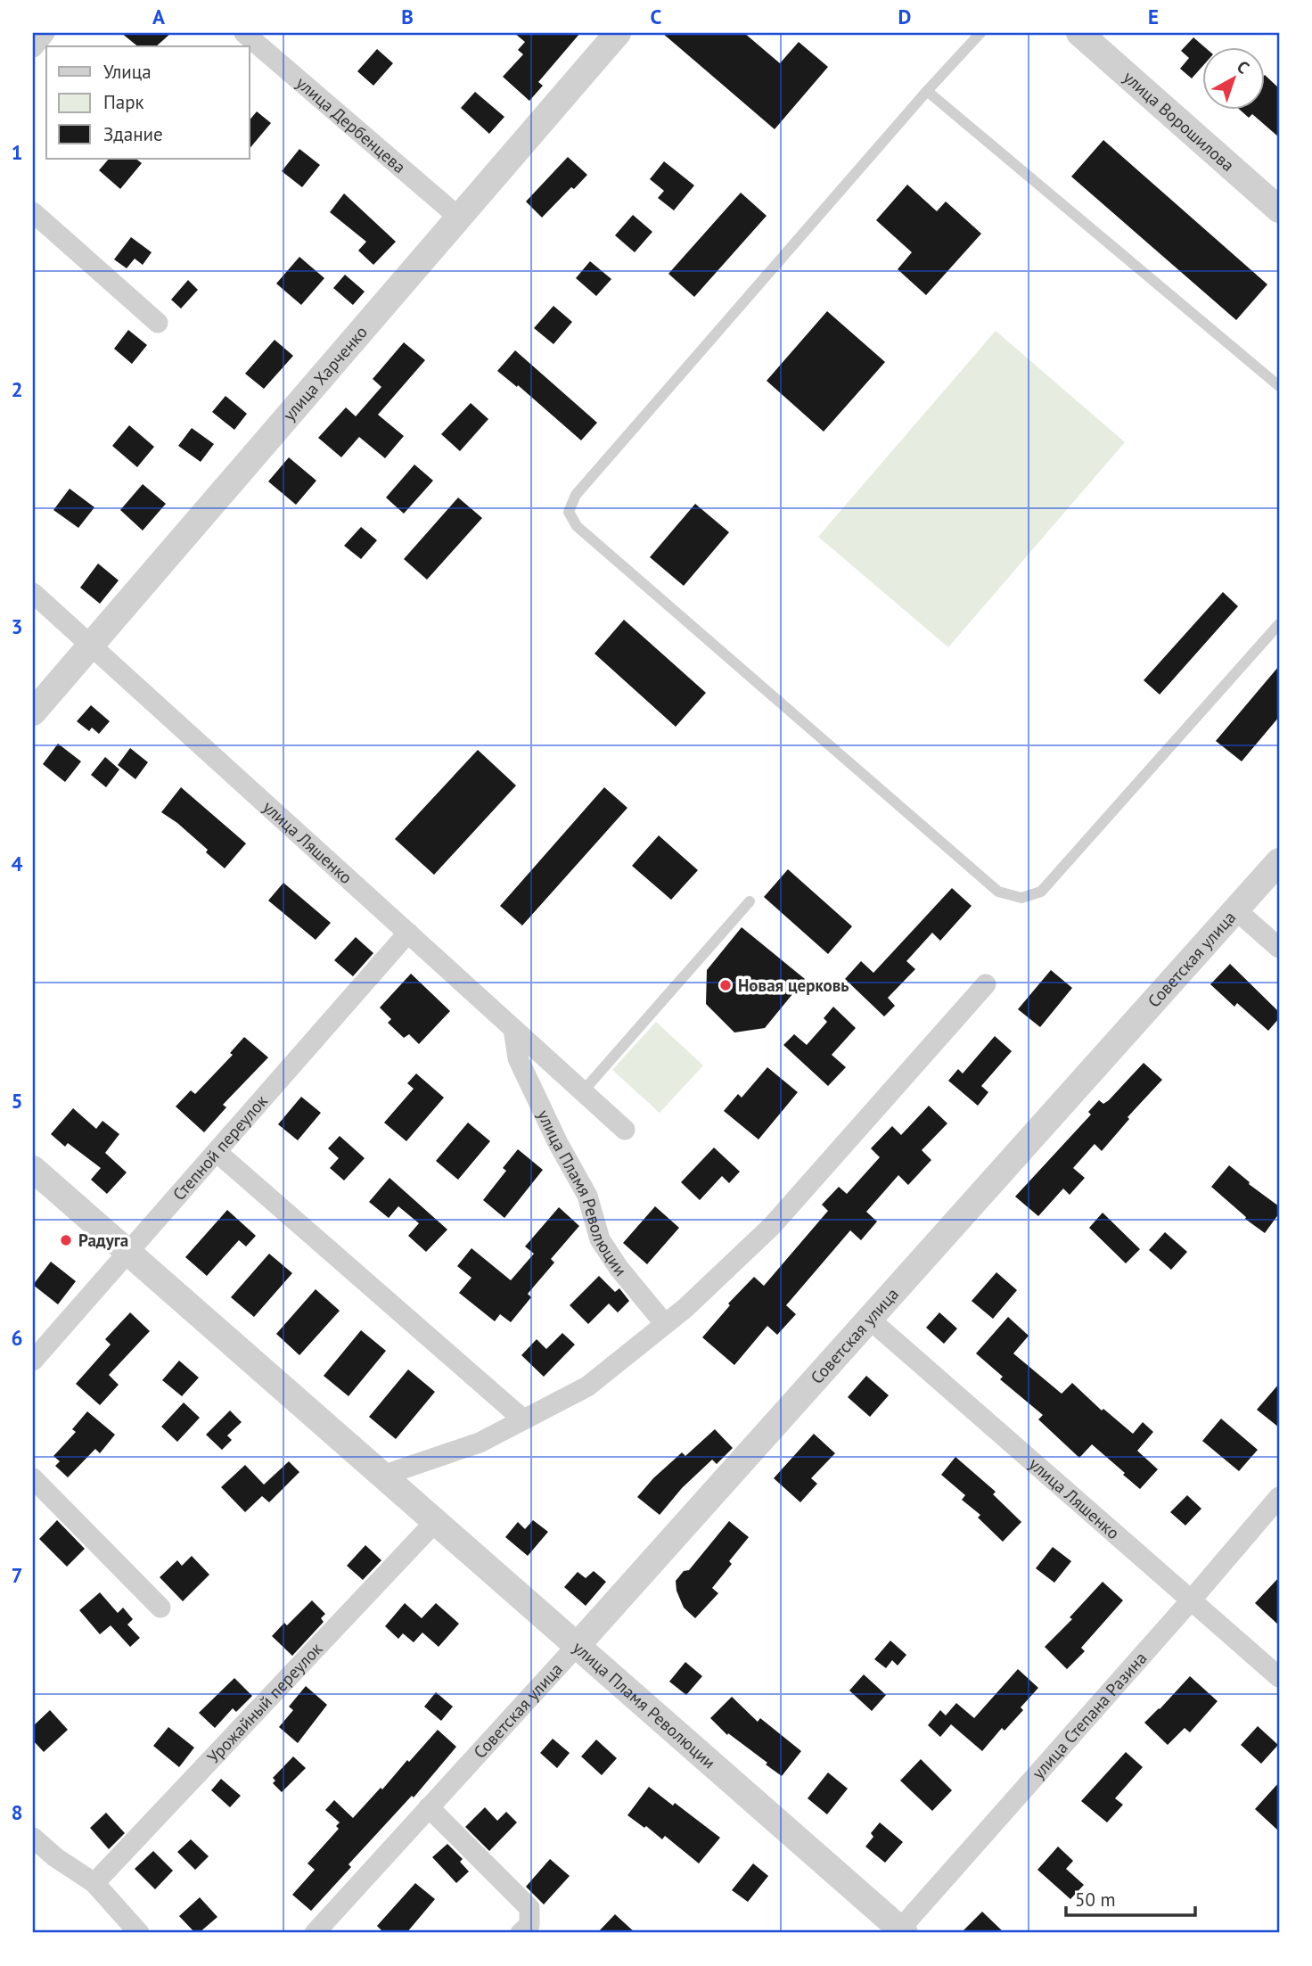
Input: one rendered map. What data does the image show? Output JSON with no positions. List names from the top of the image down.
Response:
{
  "streets": {
    "street": [
      "улица Ворошилова",
      "улица Дербенцева",
      "улица Харченко",
      "улица Ляшенко",
      "Советская улица",
      "Степной переулок",
      "улица Пламя Революции",
      "Урожайный переулок",
      "улица Степана Разина"
    ]
  },
  "crossings": [
    ["улица Дербенцева", "улица Харченко"],
    ["улица Харченко", "улица Ляшенко"],
    ["улица Ляшенко", "Советская улица"],
    ["улица Ляшенко", "Степной переулок"],
    ["улица Ляшенко", "улица Пламя Революции"],
    ["улица Ляшенко", "улица Степана Разина"],
    ["Советская улица", "улица Пламя Революции"],
    ["Степной переулок", "улица Пламя Революции"],
    ["улица Пламя Революции", "Урожайный переулок"],
    ["улица Пламя Революции", "улица Степана Разина"]
  ],
  "places": ["Новая церковь", "Радуга"],
  "legend": ["Улица", "Парк", "Здание"],
  "scale_bar": "50 m",
  "north": "top right",
  "grid": {
    "columns": [
      "A",
      "B",
      "C",
      "D",
      "E"
    ],
    "rows": [
      "1",
      "2",
      "3",
      "4",
      "5",
      "6",
      "7",
      "8"
    ]
  }
}
